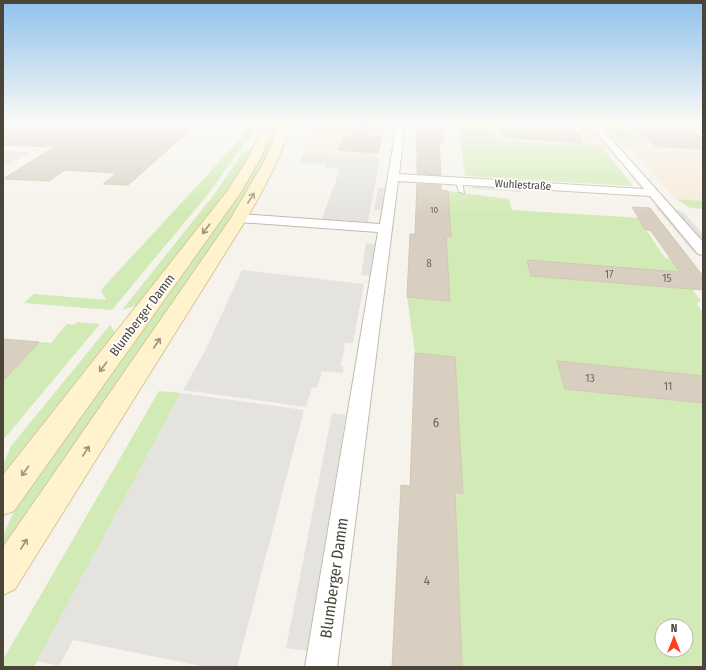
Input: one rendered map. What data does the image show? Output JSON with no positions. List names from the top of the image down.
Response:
{
  "streets": {
    "main road": ["Blumberger Damm"],
    "street": ["Wuhlestraße"]
  },
  "crossings": [
    ["Wuhlestraße", "Blumberger Damm"]
  ],
  "house_numbers": [
    "10",
    "8",
    "17",
    "15",
    "13",
    "11",
    "6",
    "4"
  ],
  "north": "top"
}
